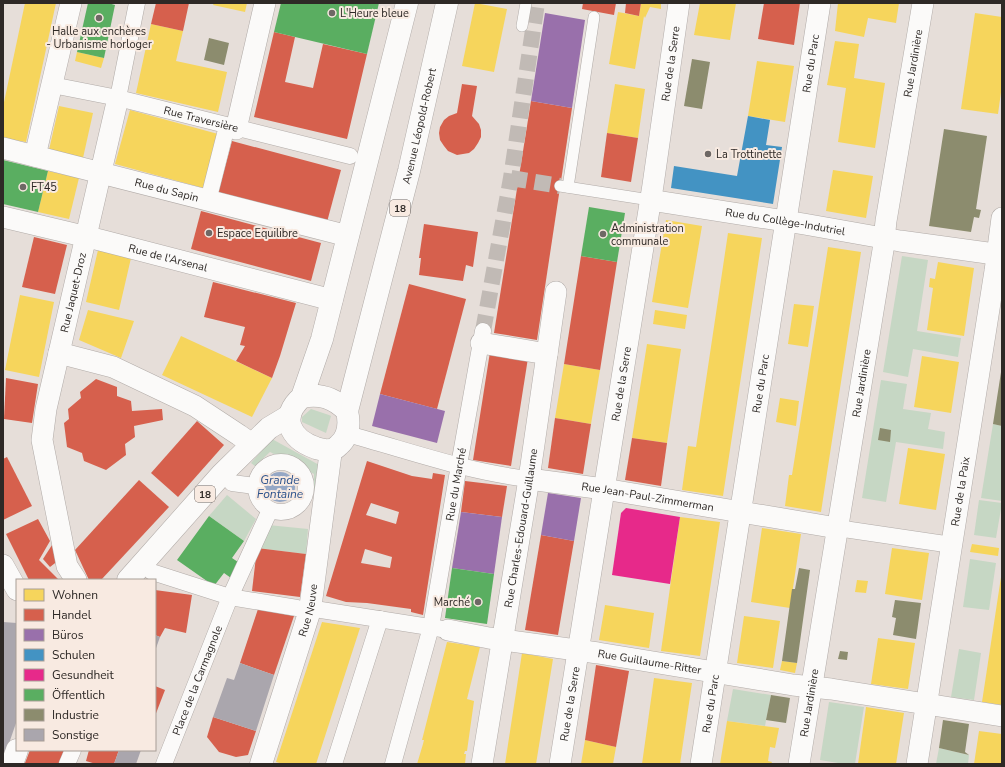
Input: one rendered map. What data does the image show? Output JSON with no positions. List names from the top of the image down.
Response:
{
  "streets": {
    "main road": ["Avenue Léopold-Robert", "18", "Rue Neuve"],
    "street": [
      "Rue du Parc",
      "Rue de la Serre",
      "Rue Jardinière",
      "Rue Traversière",
      "Rue du Sapin",
      "Rue du Collège-Indutriel",
      "Rue de l'Arsenal",
      "Rue Jaquet-Droz",
      "Rue du Marché",
      "Rue de la Paix",
      "Rue Jean-Paul-Zimmerman",
      "Rue Charles-Edouard-Guillaume",
      "Rue Guillaume-Ritter",
      "Place de la Carmagnole"
    ]
  },
  "crossings": [
    ["Rue du Parc", "Rue du Collège-Indutriel"],
    ["Rue du Parc", "Rue Jean-Paul-Zimmerman"],
    ["Rue du Parc", "Rue Guillaume-Ritter"],
    ["Rue de la Serre", "Rue du Collège-Indutriel"],
    ["Rue de la Serre", "Rue Jean-Paul-Zimmerman"],
    ["Rue de la Serre", "Rue Guillaume-Ritter"],
    ["Rue Jardinière", "Rue du Collège-Indutriel"],
    ["Rue Jardinière", "Rue Jean-Paul-Zimmerman"],
    ["Rue Jardinière", "Rue Guillaume-Ritter"],
    ["Rue Traversière", "Rue Jaquet-Droz"],
    ["Avenue Léopold-Robert", "18"],
    ["Avenue Léopold-Robert", "Rue Jean-Paul-Zimmerman"],
    ["Avenue Léopold-Robert", "Rue Neuve"],
    ["Rue du Sapin", "18"],
    ["Rue du Sapin", "Rue Jaquet-Droz"],
    ["18", "Rue de l'Arsenal"],
    ["18", "Rue Jean-Paul-Zimmerman"],
    ["18", "Rue Neuve"],
    ["Rue du Collège-Indutriel", "Rue de la Paix"],
    ["Rue de l'Arsenal", "Rue Jaquet-Droz"],
    ["Rue du Marché", "Rue Jean-Paul-Zimmerman"],
    ["Rue du Marché", "Rue Guillaume-Ritter"],
    ["Rue de la Paix", "Rue Jean-Paul-Zimmerman"],
    ["Rue de la Paix", "Rue Guillaume-Ritter"],
    ["Rue Jean-Paul-Zimmerman", "Rue Charles-Edouard-Guillaume"],
    ["Rue Jean-Paul-Zimmerman", "Rue Neuve"],
    ["Rue Charles-Edouard-Guillaume", "Rue Guillaume-Ritter"]
  ],
  "water": ["Grande Fontaine"],
  "places": [
    "L'Heure bleue",
    "Halle aux enchères - Urbanisme horloger",
    "La Trottinette",
    "FT45",
    "Espace Equilibre",
    "Administration communale",
    "Marché"
  ],
  "legend": [
    "Wohnen",
    "Handel",
    "Büros",
    "Schulen",
    "Gesundheit",
    "Öffentlich",
    "Industrie",
    "Sonstige"
  ]
}
